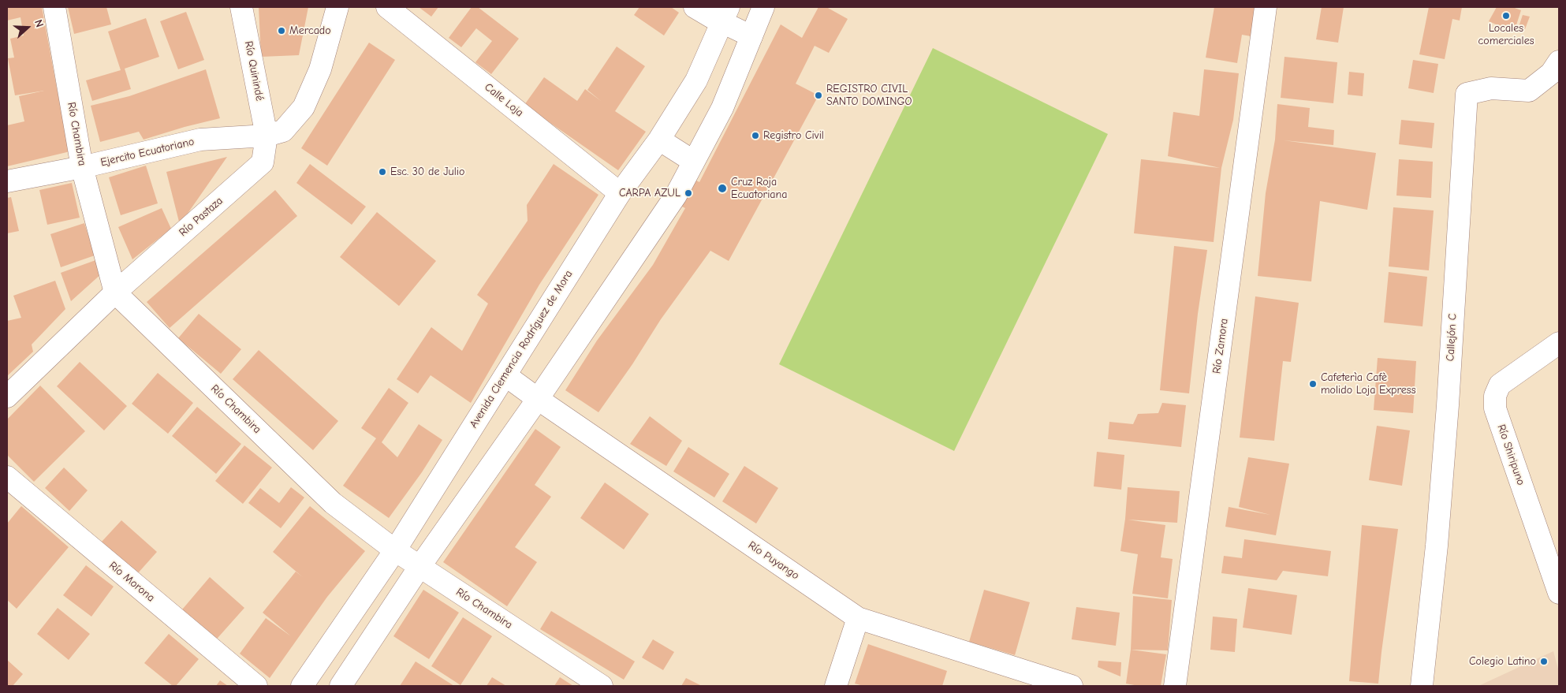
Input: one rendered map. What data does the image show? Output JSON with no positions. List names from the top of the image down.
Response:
{
  "streets": {
    "street": [
      "Río Quinindé",
      "Calle Loja",
      "Río Chambira",
      "Ejercito Ecuatoriano",
      "Río Pastaza",
      "Callejón C",
      "Río Zamora",
      "Avenida Clemencia Rodríguez de Mora",
      "Río Shiripuno",
      "Río Puyango",
      "Río Morona"
    ]
  },
  "crossings": [
    ["Río Quinindé", "Ejercito Ecuatoriano"],
    ["Río Quinindé", "Río Pastaza"],
    ["Calle Loja", "Avenida Clemencia Rodríguez de Mora"],
    ["Río Chambira", "Ejercito Ecuatoriano"],
    ["Río Chambira", "Río Pastaza"],
    ["Río Chambira", "Avenida Clemencia Rodríguez de Mora"],
    ["Ejercito Ecuatoriano", "Río Pastaza"],
    ["Avenida Clemencia Rodríguez de Mora", "Río Puyango"]
  ],
  "places": [
    "Locales comerciales",
    "Mercado",
    "REGISTRO CIVIL SANTO DOMINGO",
    "Registro Civil",
    "Esc. 30 de Julio",
    "Cruz Roja Ecuatoriana",
    "CARPA AZUL",
    "Cafeterìa Cafè molido Loja Express",
    "Colegio Latino"
  ],
  "north": "right"
}
